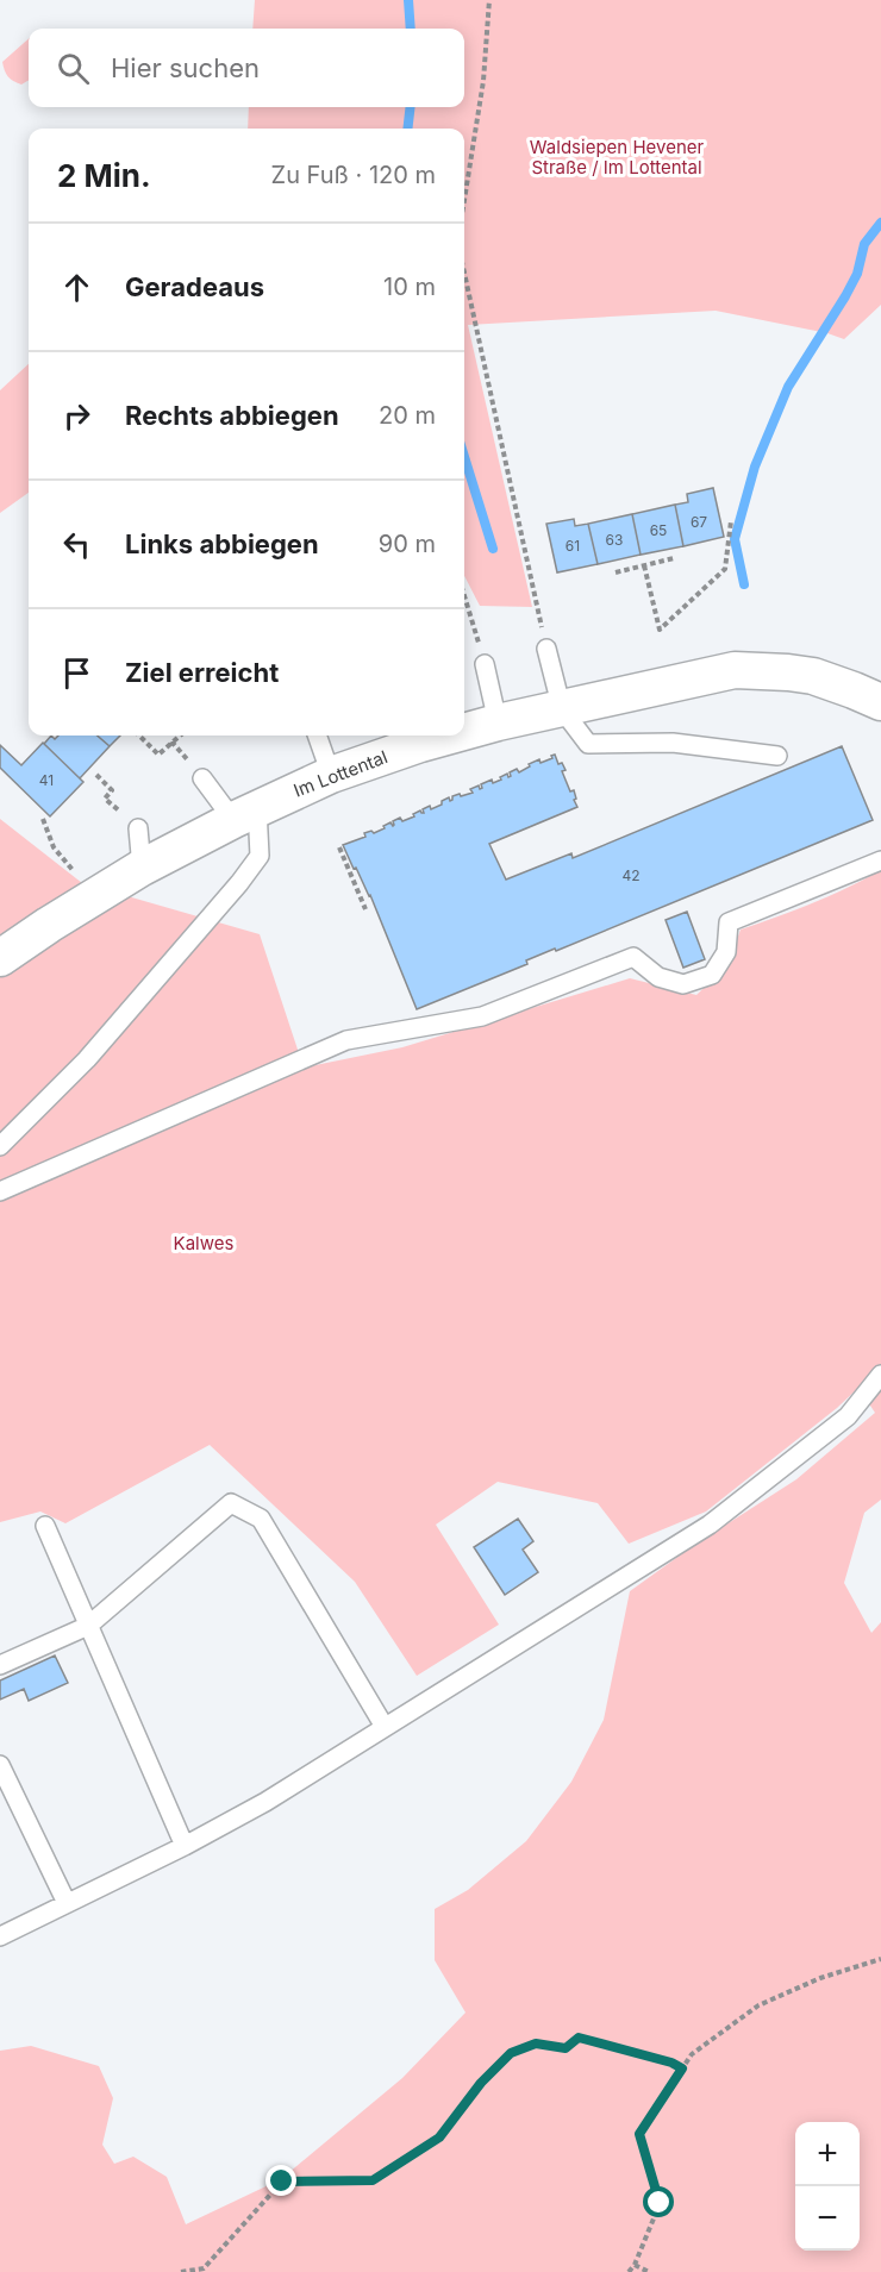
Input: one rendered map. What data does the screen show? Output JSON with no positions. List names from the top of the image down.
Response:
{
  "streets": {
    "street": ["Im Lottental"]
  },
  "parks": ["Waldsiepen Hevener Straße / Im Lottental", "Kalwes"],
  "house_numbers": [
    "67",
    "65",
    "63",
    "61",
    "41",
    "42"
  ],
  "page": {
    "search": "Hier suchen",
    "heading": ["2 Min.", "Zu Fuß · 120 m"],
    "list": [
      ["Geradeaus", "10 m"],
      ["Rechts abbiegen", "20 m"],
      ["Links abbiegen", "90 m"],
      "Ziel erreicht"
    ],
    "map_buttons": ["+", "−"]
  }
}
